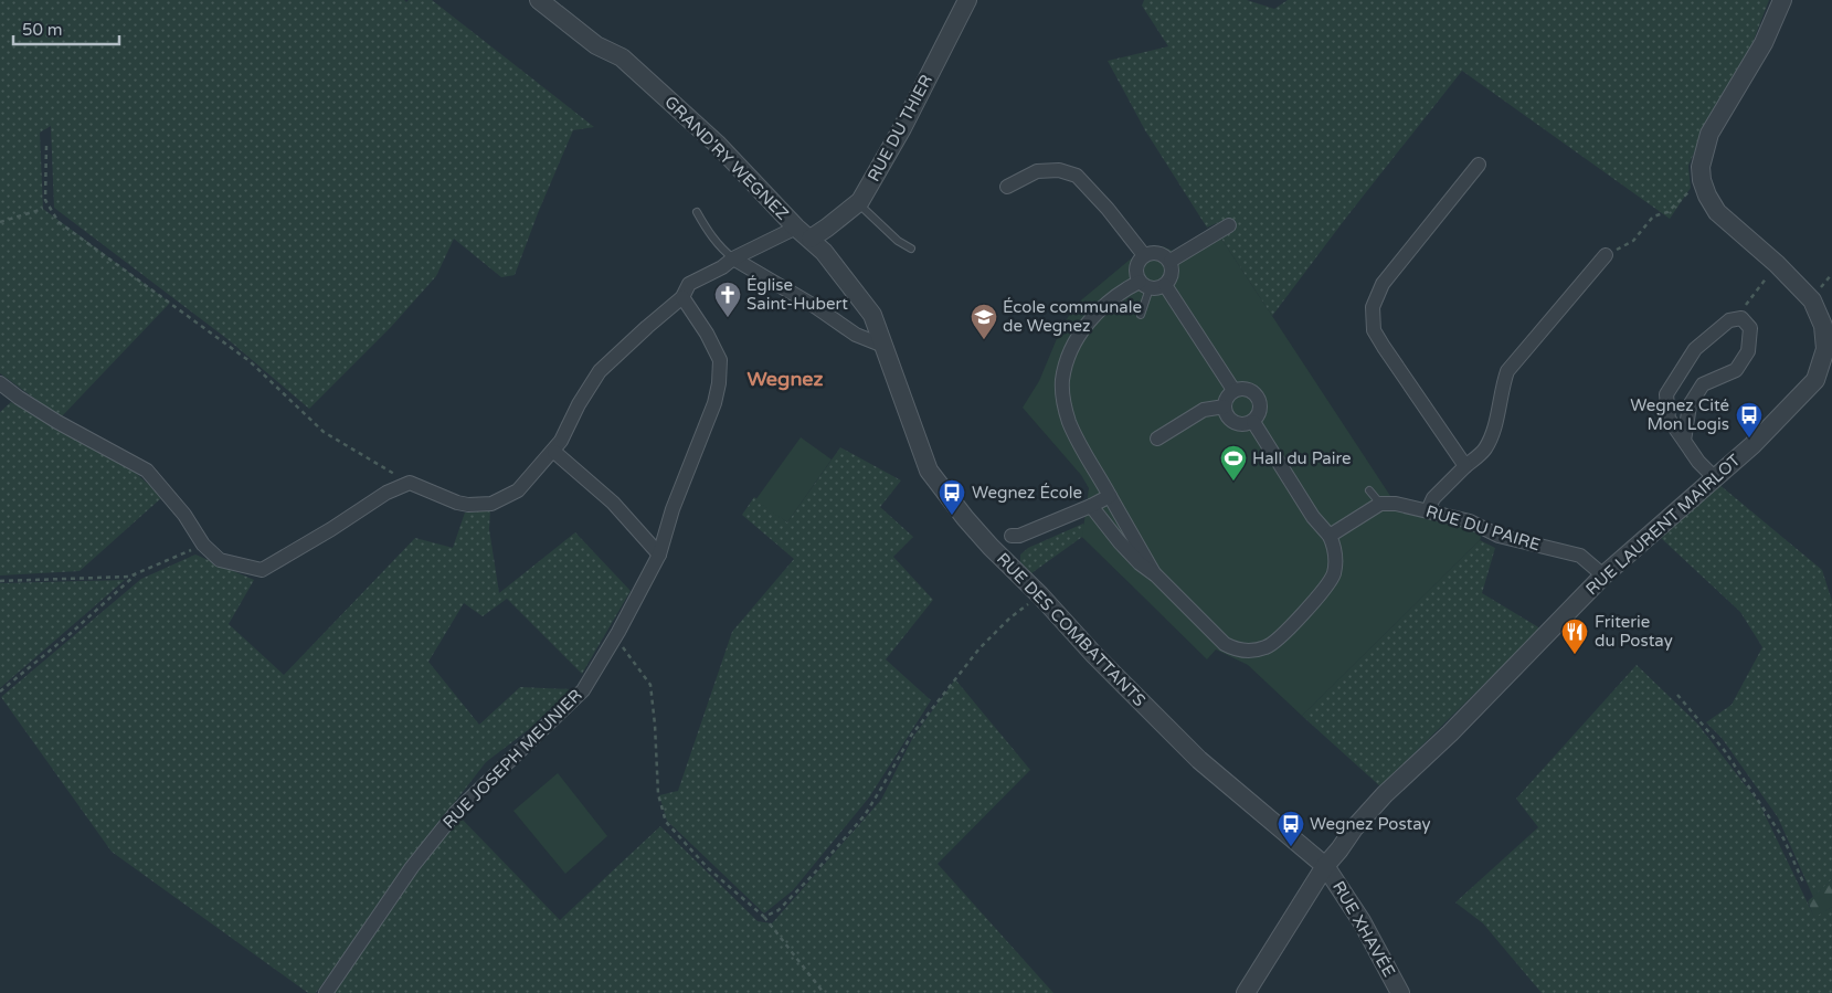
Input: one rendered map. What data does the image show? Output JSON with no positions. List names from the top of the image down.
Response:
{
  "streets": {
    "street": [
      "RUE DU THIER",
      "GRAND'RY WEGNEZ",
      "RUE LAURENT MAIRLOT",
      "RUE DU PAIRE",
      "RUE DES COMBATTANTS",
      "RUE JOSEPH MEUNIER",
      "RUE XHAVÉE"
    ]
  },
  "crossings": [
    ["RUE DU THIER", "GRAND'RY WEGNEZ"],
    ["GRAND'RY WEGNEZ", "RUE DES COMBATTANTS"],
    ["RUE LAURENT MAIRLOT", "RUE DU PAIRE"],
    ["RUE LAURENT MAIRLOT", "RUE DES COMBATTANTS"],
    ["RUE LAURENT MAIRLOT", "RUE XHAVÉE"],
    ["RUE DES COMBATTANTS", "RUE XHAVÉE"]
  ],
  "districts": ["Wegnez"],
  "places": {
    "church": ["Église Saint-Hubert"],
    "school or university": ["École communale de Wegnez"],
    "bus stop": ["Wegnez Cité Mon Logis", "Wegnez École", "Wegnez Postay"],
    "sports": ["Hall du Paire"],
    "restaurant": ["Friterie du Postay"]
  },
  "scale_bar": "50 m"
}
